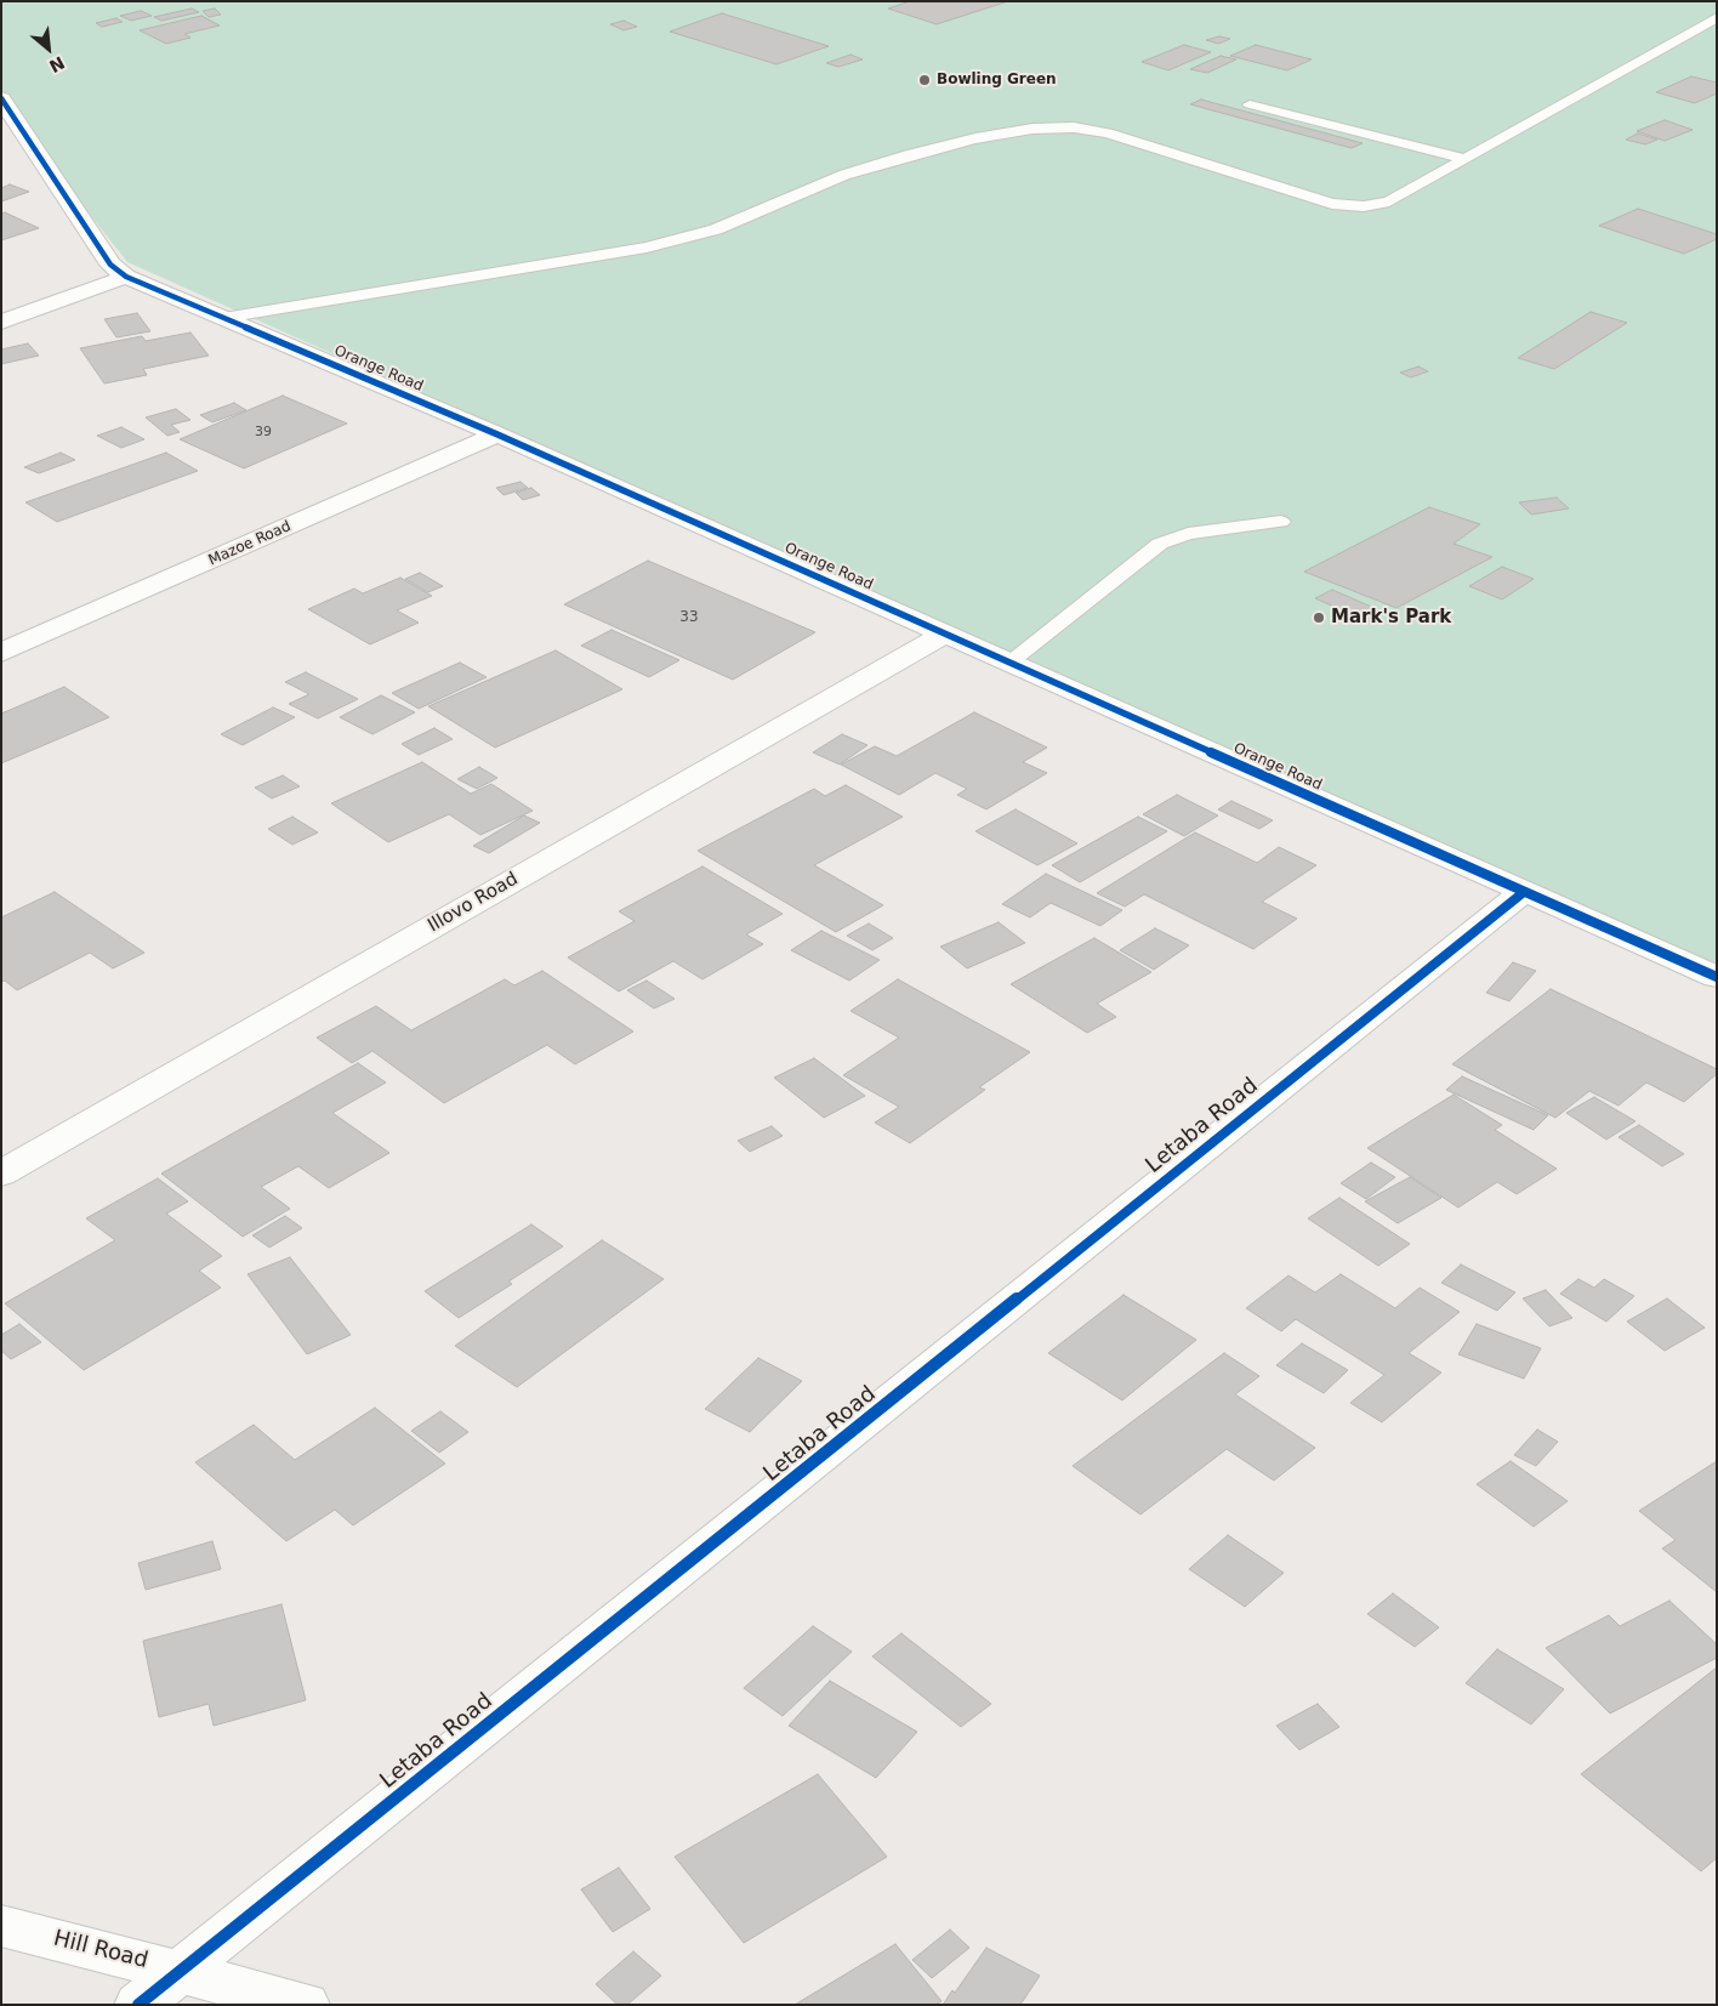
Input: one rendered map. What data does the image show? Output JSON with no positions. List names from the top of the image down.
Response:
{
  "streets": {
    "street": [
      "Orange Road",
      "Mazoe Road",
      "Illovo Road",
      "Letaba Road",
      "Hill Road"
    ]
  },
  "crossings": [
    ["Orange Road", "Mazoe Road"],
    ["Orange Road", "Illovo Road"],
    ["Orange Road", "Letaba Road"],
    ["Letaba Road", "Hill Road"]
  ],
  "places": ["Bowling Green", "Mark's Park"],
  "house_numbers": ["39", "33"],
  "north": "bottom right"
}
